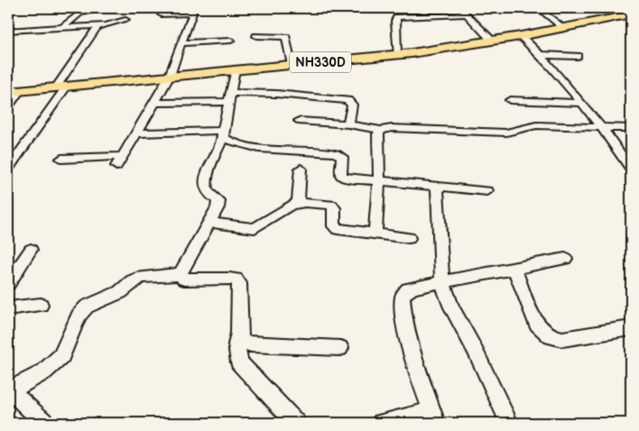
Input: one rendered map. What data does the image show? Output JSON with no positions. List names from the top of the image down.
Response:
{
  "streets": {
    "highway": ["NH330D"]
  }
}
